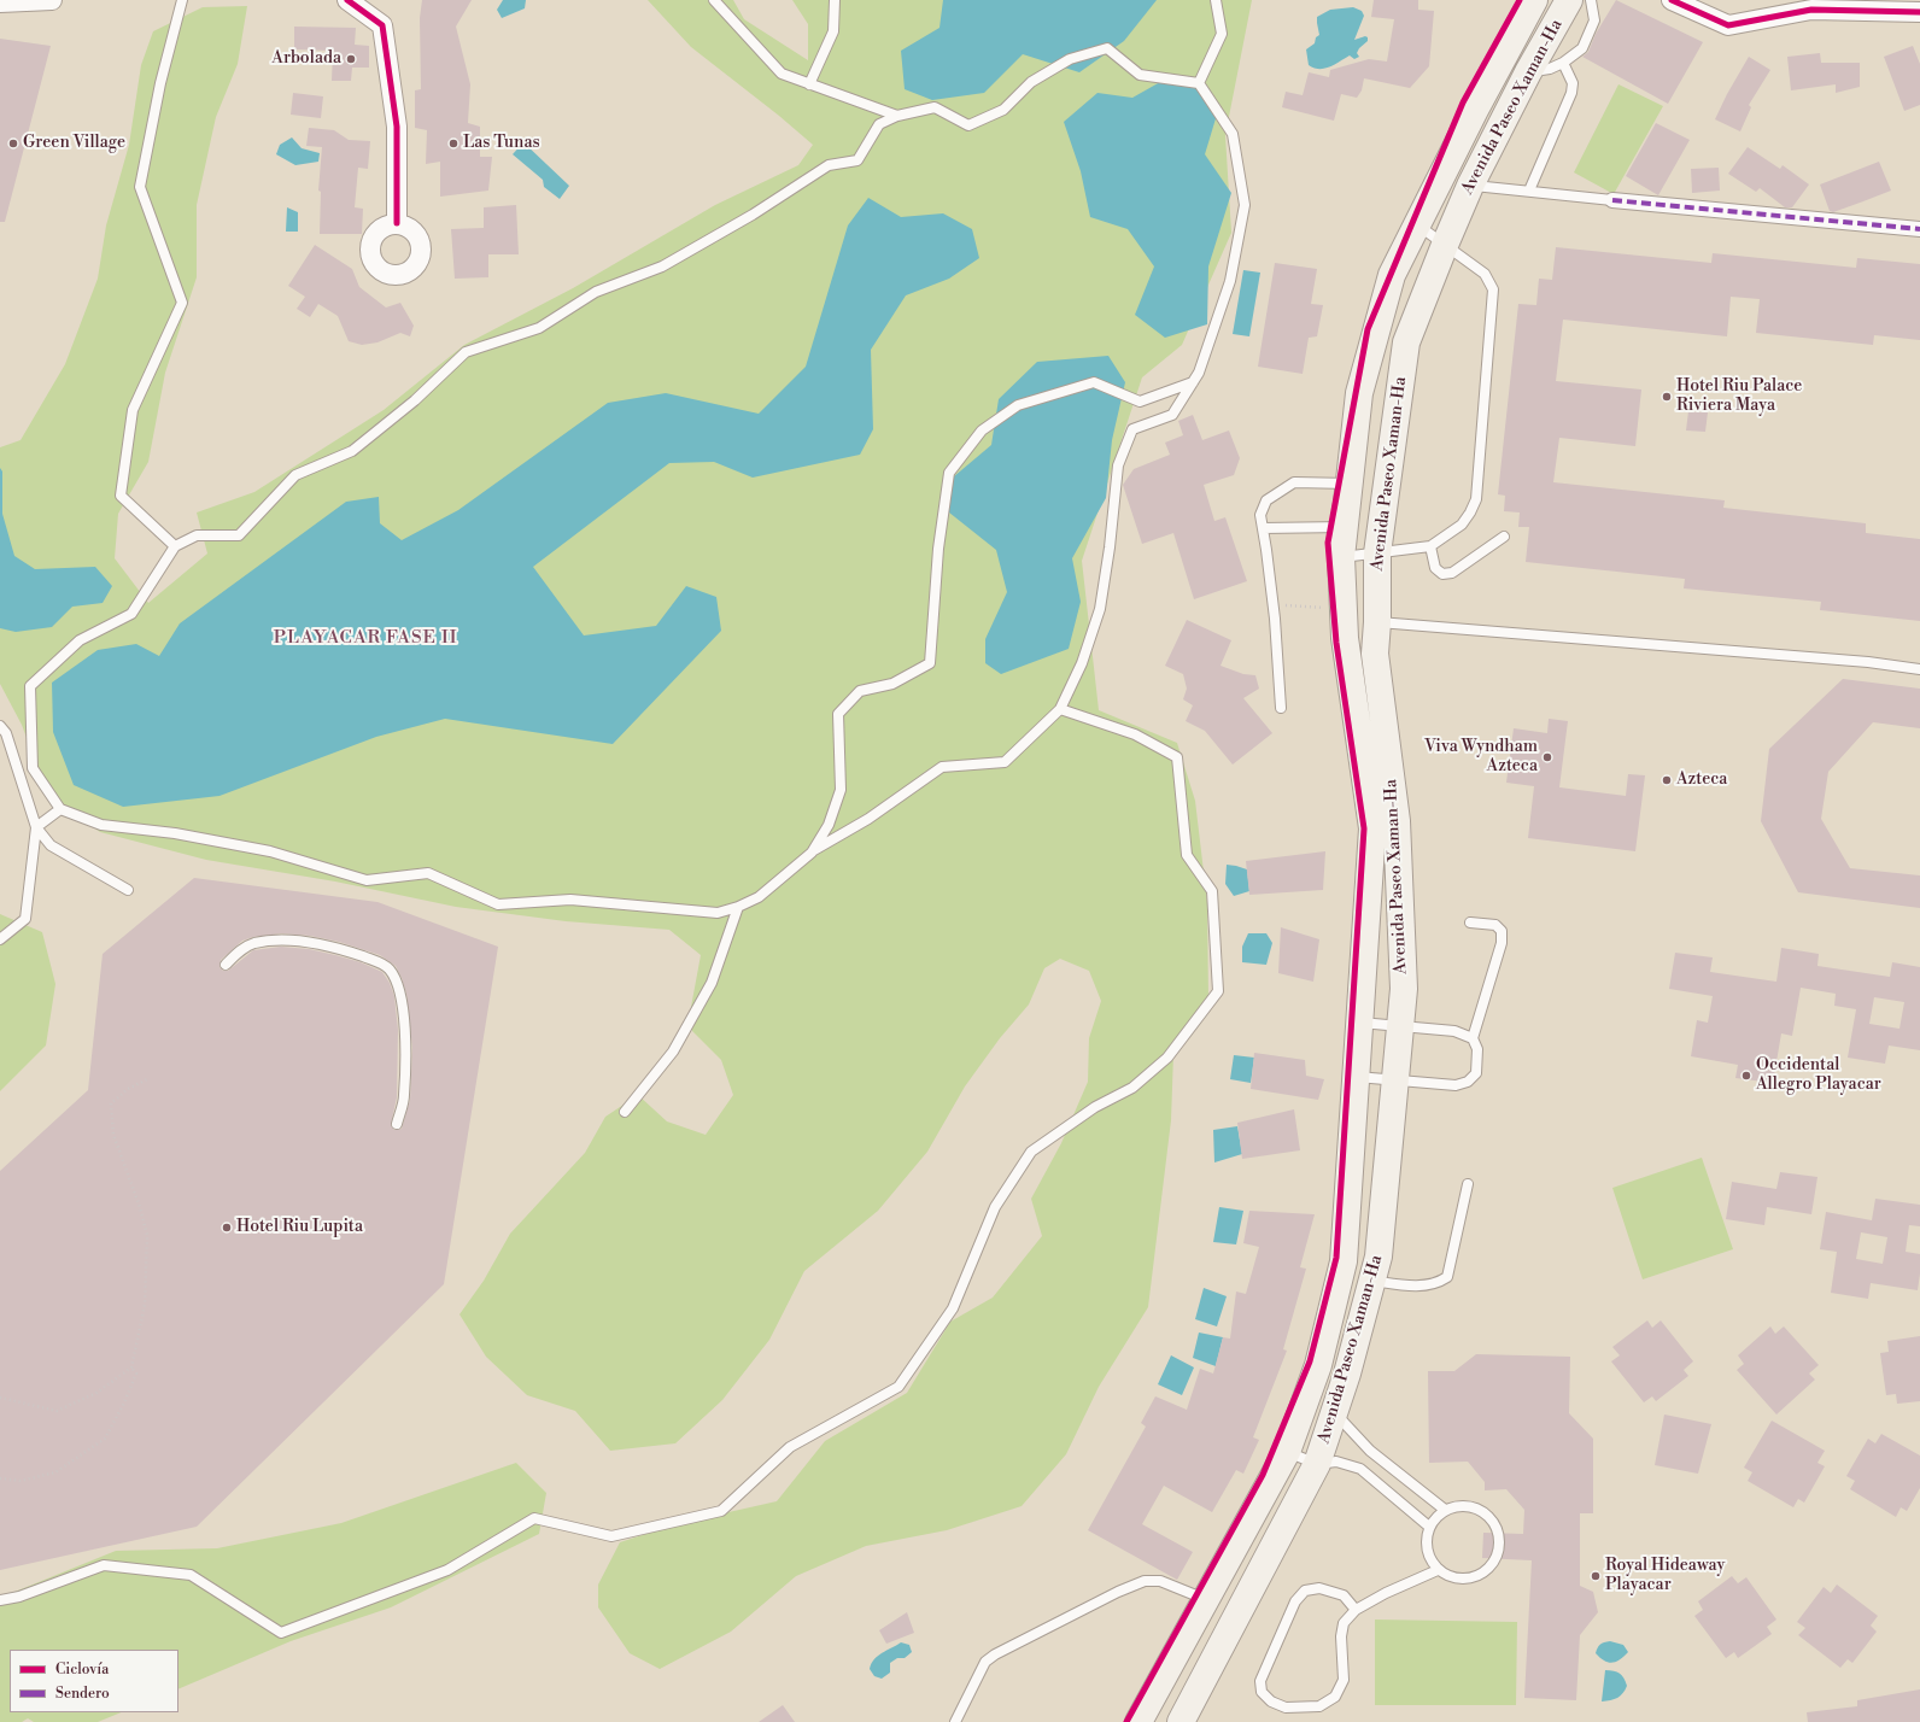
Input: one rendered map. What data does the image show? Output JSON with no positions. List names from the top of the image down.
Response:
{
  "streets": {
    "main road": ["Avenida Paseo Xaman-Ha"]
  },
  "districts": ["PLAYACAR FASE II"],
  "places": [
    "Arbolada",
    "Green Village",
    "Las Tunas",
    "Hotel Riu Palace Riviera Maya",
    "Viva Wyndham Azteca",
    "Azteca",
    "Occidental Allegro Playacar",
    "Hotel Riu Lupita",
    "Royal Hideaway Playacar"
  ],
  "legend": ["Ciclovía", "Sendero"]
}
